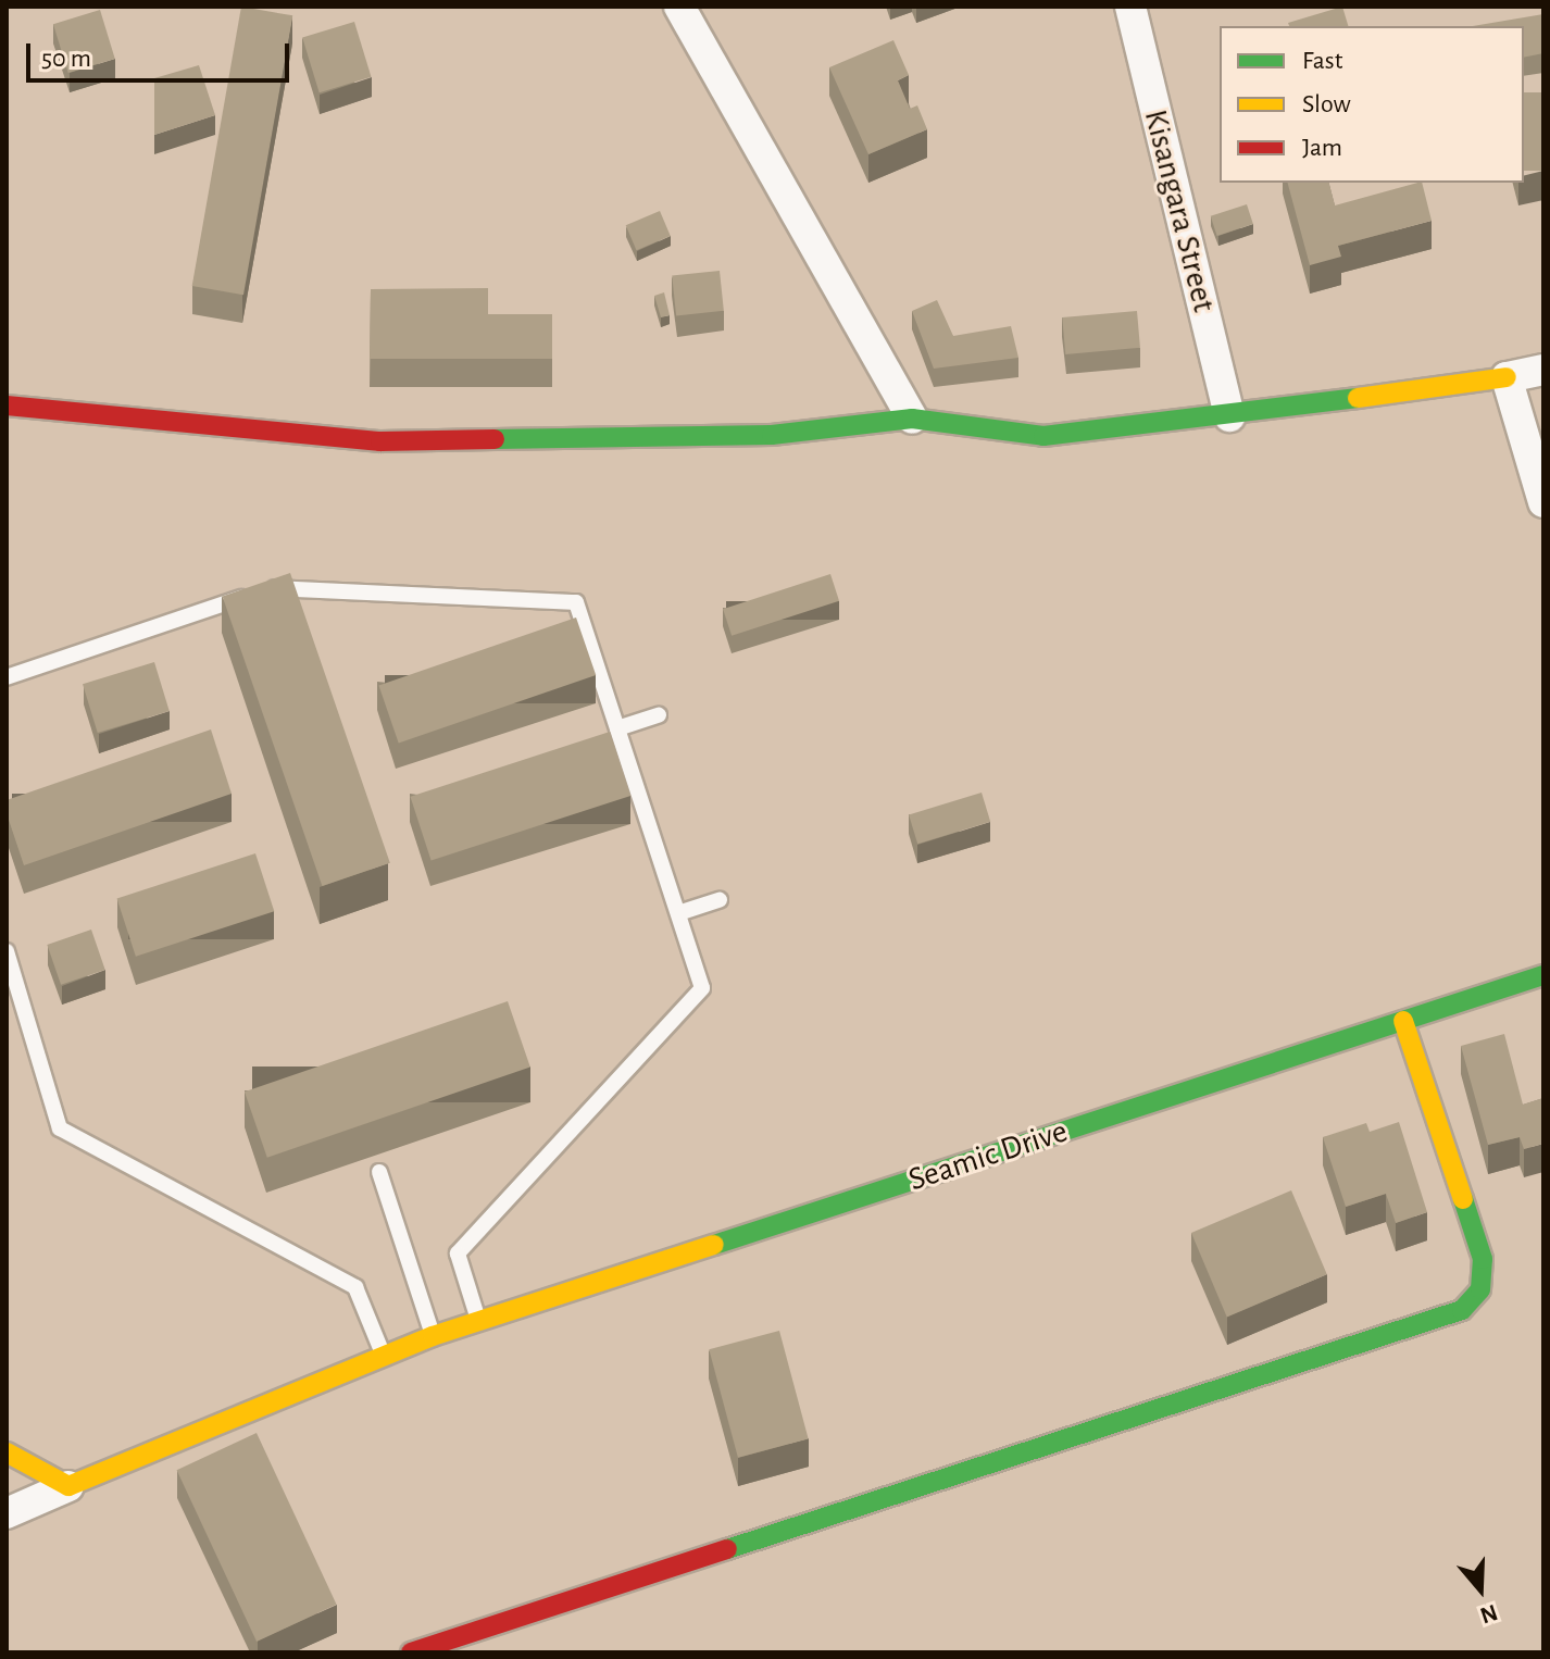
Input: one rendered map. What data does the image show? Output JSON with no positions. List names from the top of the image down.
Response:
{
  "streets": {
    "street": ["Kisangara Street", "Seamic Drive"]
  },
  "legend": ["Fast", "Slow", "Jam"],
  "scale_bar": "50 m",
  "north": "bottom"
}
